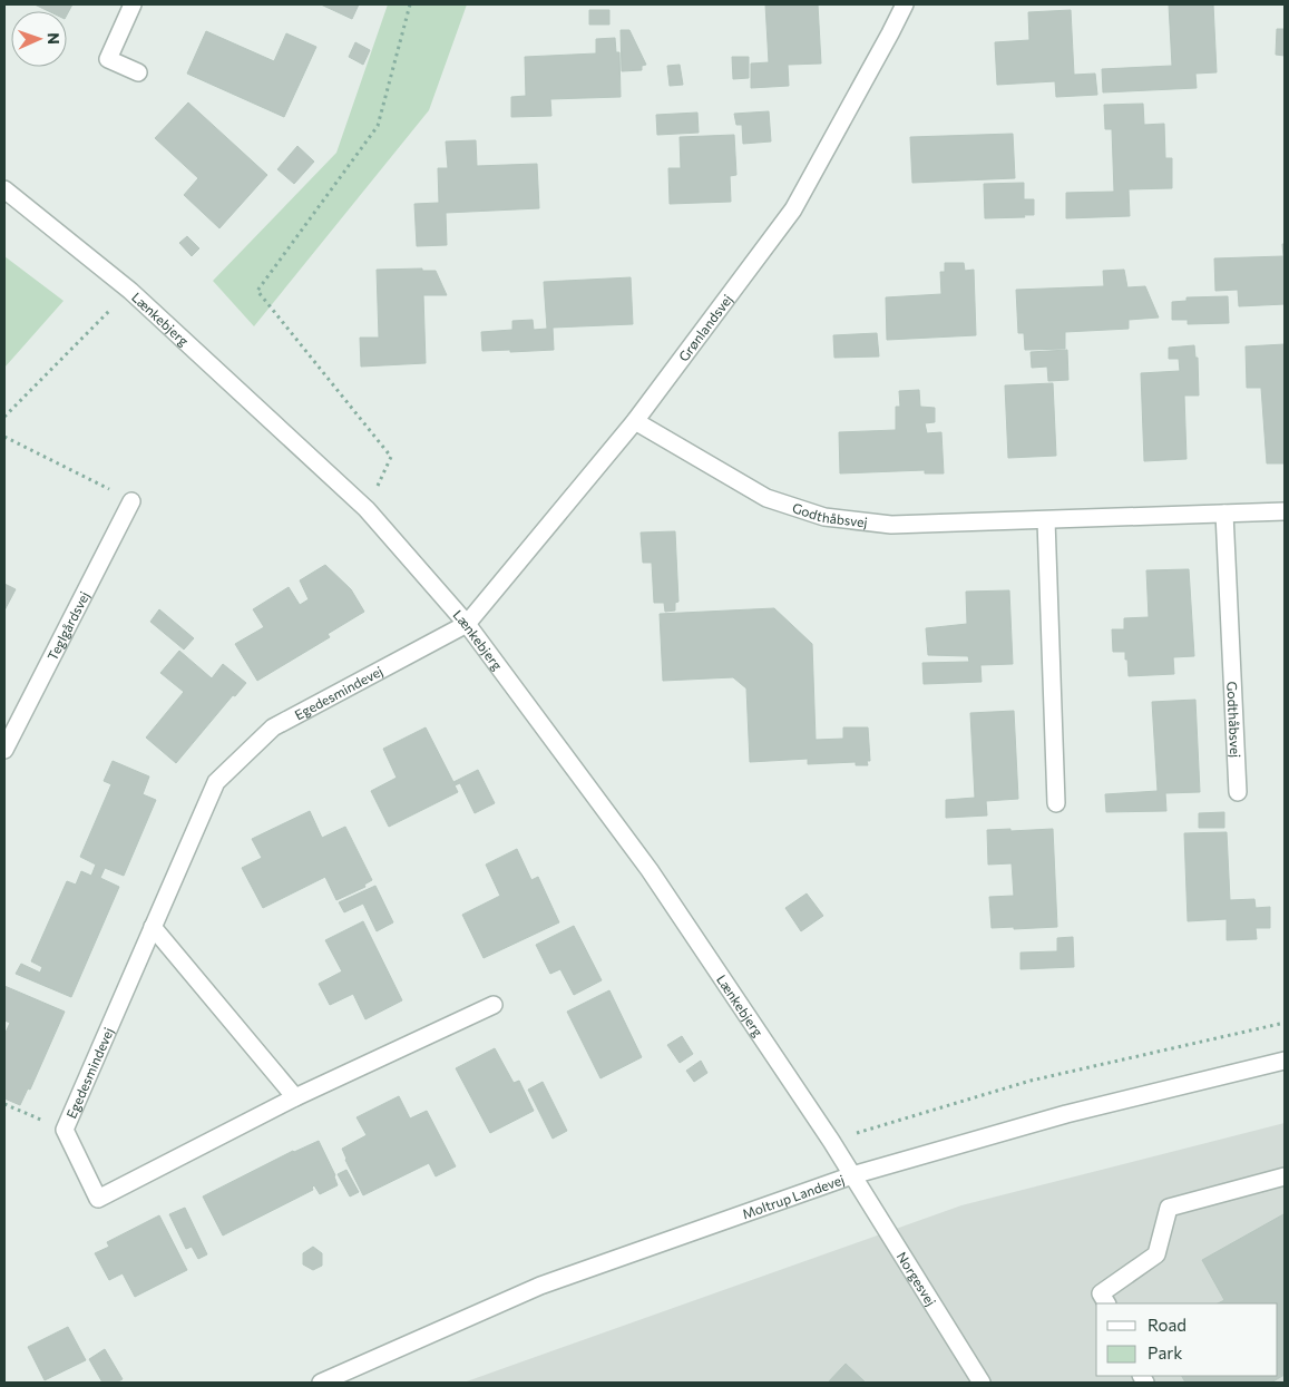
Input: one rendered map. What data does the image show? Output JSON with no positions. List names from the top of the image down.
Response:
{
  "streets": {
    "street": [
      "Lænkebjerg",
      "Grønlandsvej",
      "Godthåbsvej",
      "Teglgårdsvej",
      "Egedesmindevej",
      "Moltrup Landevej",
      "Norgesvej"
    ]
  },
  "crossings": [
    ["Lænkebjerg", "Grønlandsvej"],
    ["Lænkebjerg", "Egedesmindevej"],
    ["Lænkebjerg", "Moltrup Landevej"],
    ["Lænkebjerg", "Norgesvej"],
    ["Grønlandsvej", "Godthåbsvej"],
    ["Grønlandsvej", "Egedesmindevej"],
    ["Moltrup Landevej", "Norgesvej"]
  ],
  "legend": ["Road", "Park"],
  "north": "right"
}
